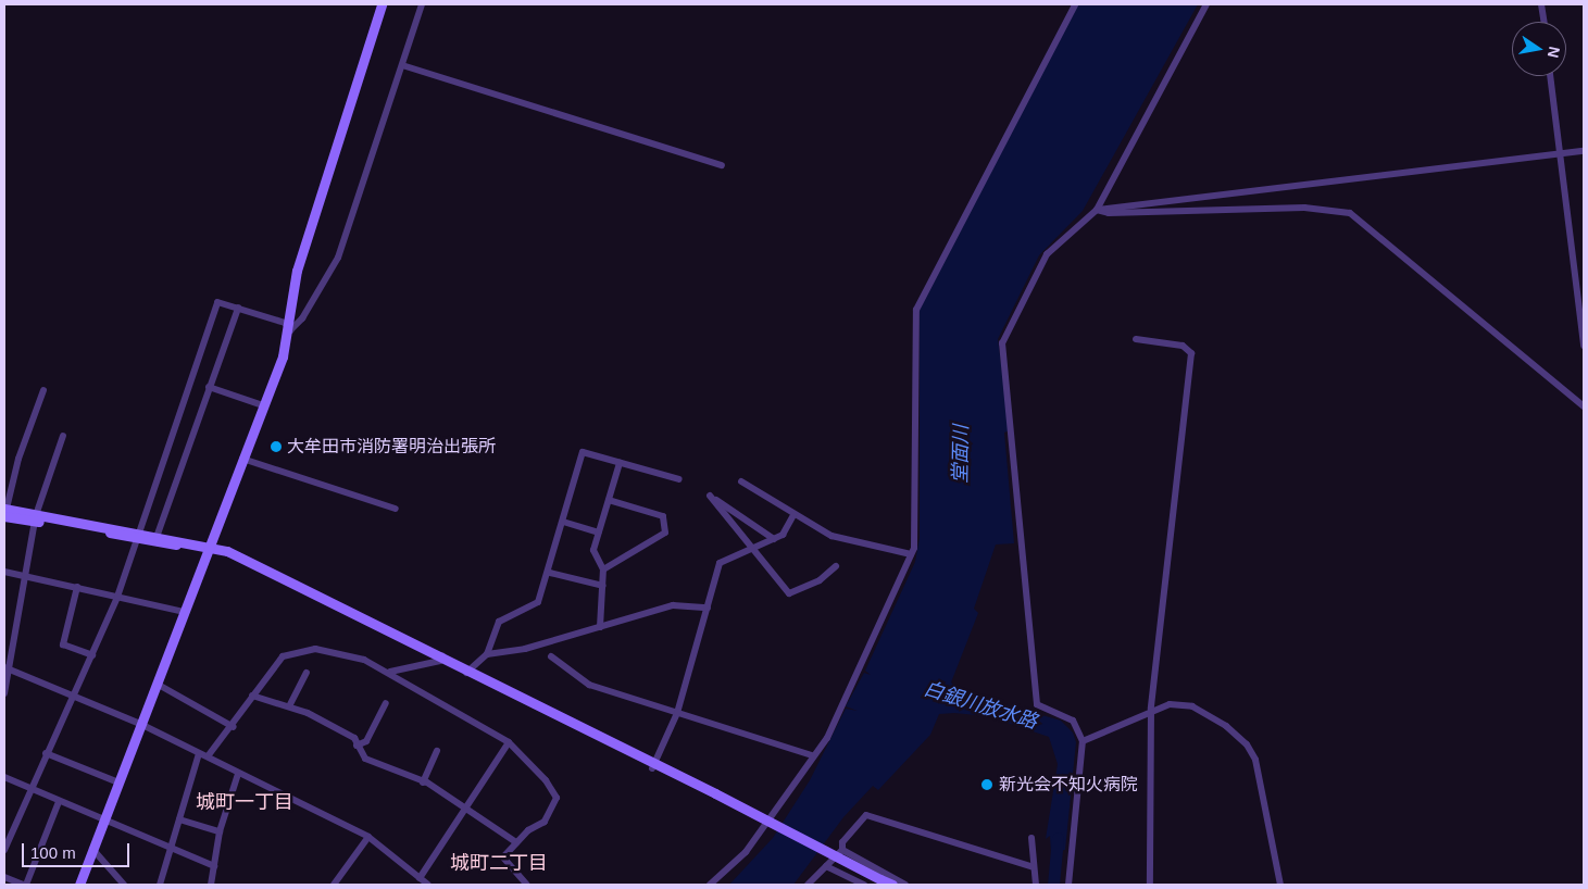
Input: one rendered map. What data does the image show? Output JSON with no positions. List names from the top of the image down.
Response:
{
  "districts": ["城町一丁目", "城町二丁目"],
  "water": ["堂面川", "白銀川放水路"],
  "places": ["大牟田市消防署明治出張所", "新光会不知火病院"],
  "scale_bar": "100 m",
  "north": "right"
}
